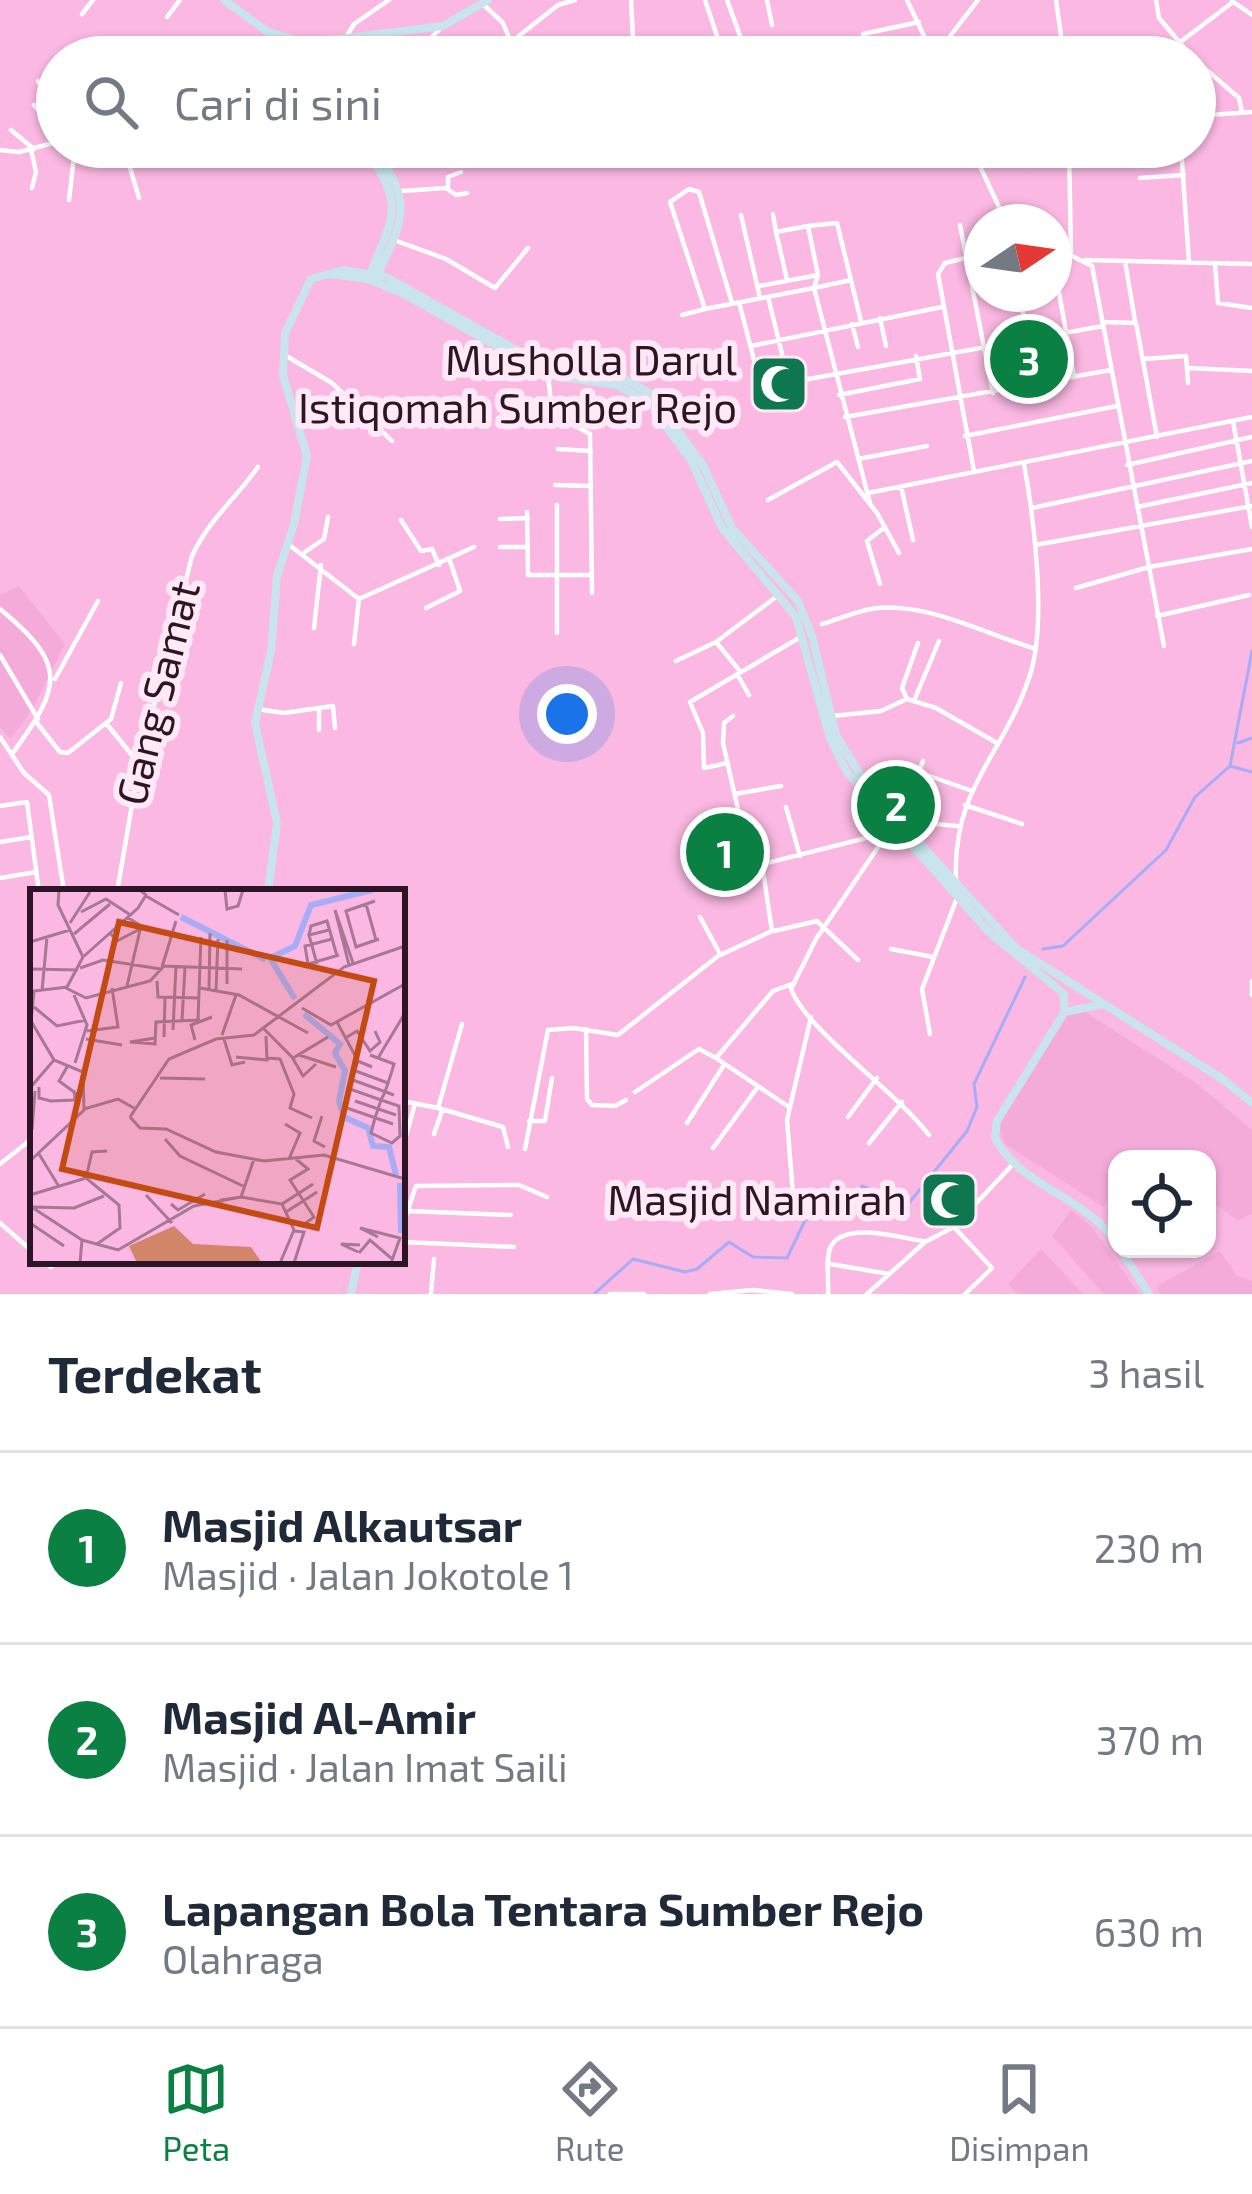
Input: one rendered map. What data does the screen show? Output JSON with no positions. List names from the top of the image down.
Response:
{
  "streets": {
    "street": ["Gang Samat"]
  },
  "places": {
    "mosque": ["Musholla Darul Istiqomah Sumber Rejo", "Masjid Namirah"]
  },
  "north": "right",
  "page": {
    "search": "Cari di sini",
    "pins": ["3", "2", "1"],
    "heading": ["Terdekat", "3 hasil"],
    "list": [
      {
        "mark": "1",
        "name": "Masjid Alkautsar",
        "note": "Masjid · Jalan Jokotole 1",
        "value": "230 m"
      },
      {
        "mark": "2",
        "name": "Masjid Al-Amir",
        "note": "Masjid · Jalan Imat Saili",
        "value": "370 m"
      },
      {
        "mark": "3",
        "name": "Lapangan Bola Tentara Sumber Rejo",
        "note": "Olahraga",
        "value": "630 m"
      }
    ],
    "nav": ["Peta", "Rute", "Disimpan"]
  }
}
